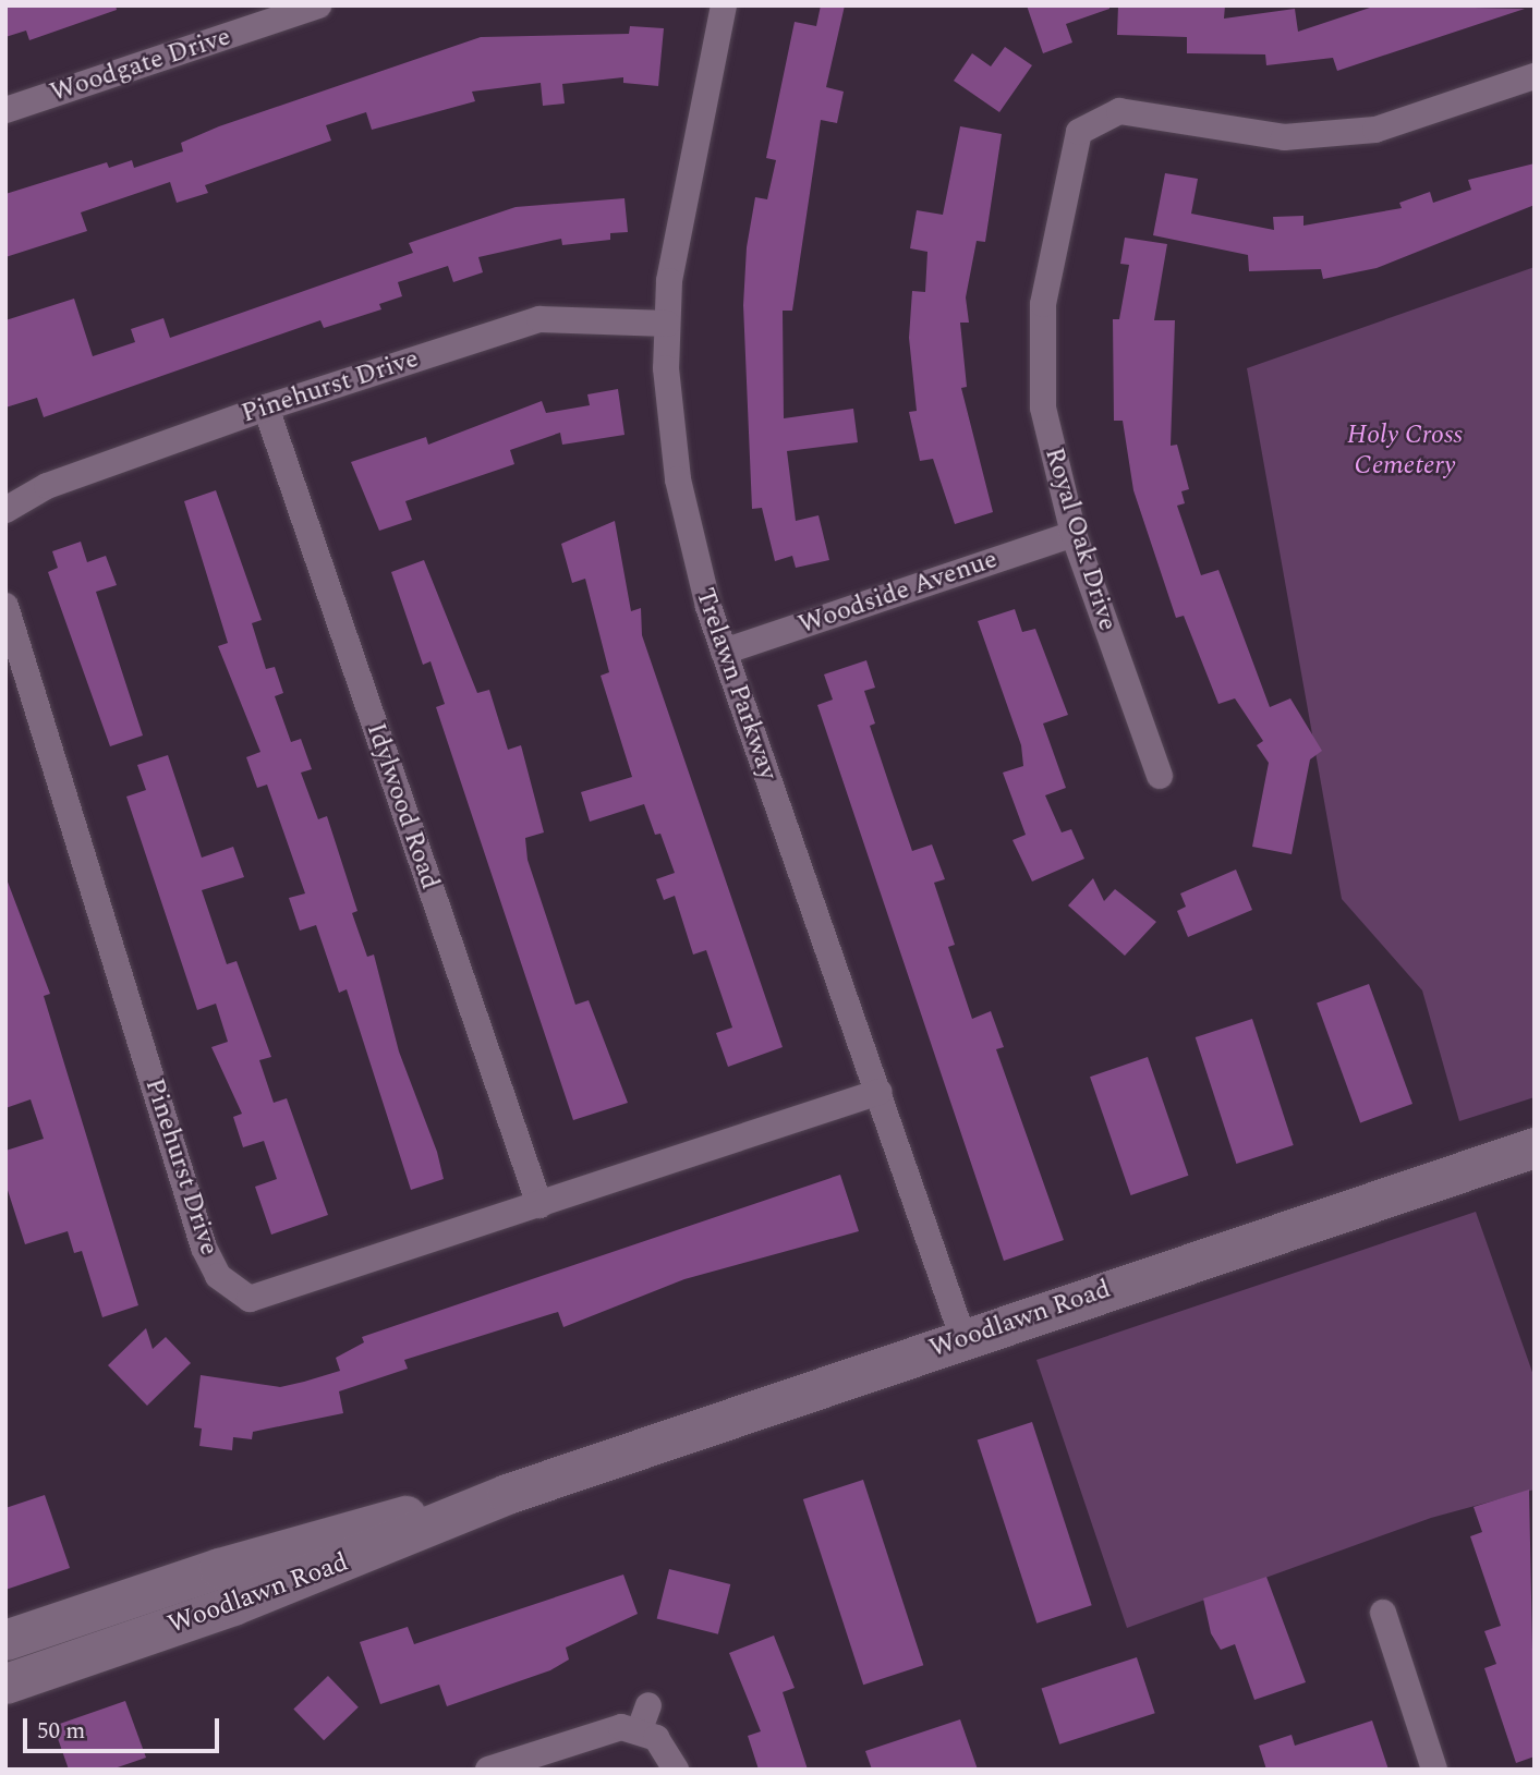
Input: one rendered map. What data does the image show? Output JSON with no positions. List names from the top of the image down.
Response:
{
  "streets": {
    "main road": ["Woodlawn Road"],
    "street": [
      "Woodgate Drive",
      "Pinehurst Drive",
      "Royal Oak Drive",
      "Woodside Avenue",
      "Trelawn Parkway",
      "Idylwood Road"
    ]
  },
  "crossings": [
    ["Pinehurst Drive", "Trelawn Parkway"],
    ["Pinehurst Drive", "Idylwood Road"],
    ["Royal Oak Drive", "Woodside Avenue"],
    ["Woodside Avenue", "Trelawn Parkway"],
    ["Trelawn Parkway", "Woodlawn Road"]
  ],
  "parks": ["Holy Cross Cemetery"],
  "scale_bar": "50 m"
}
